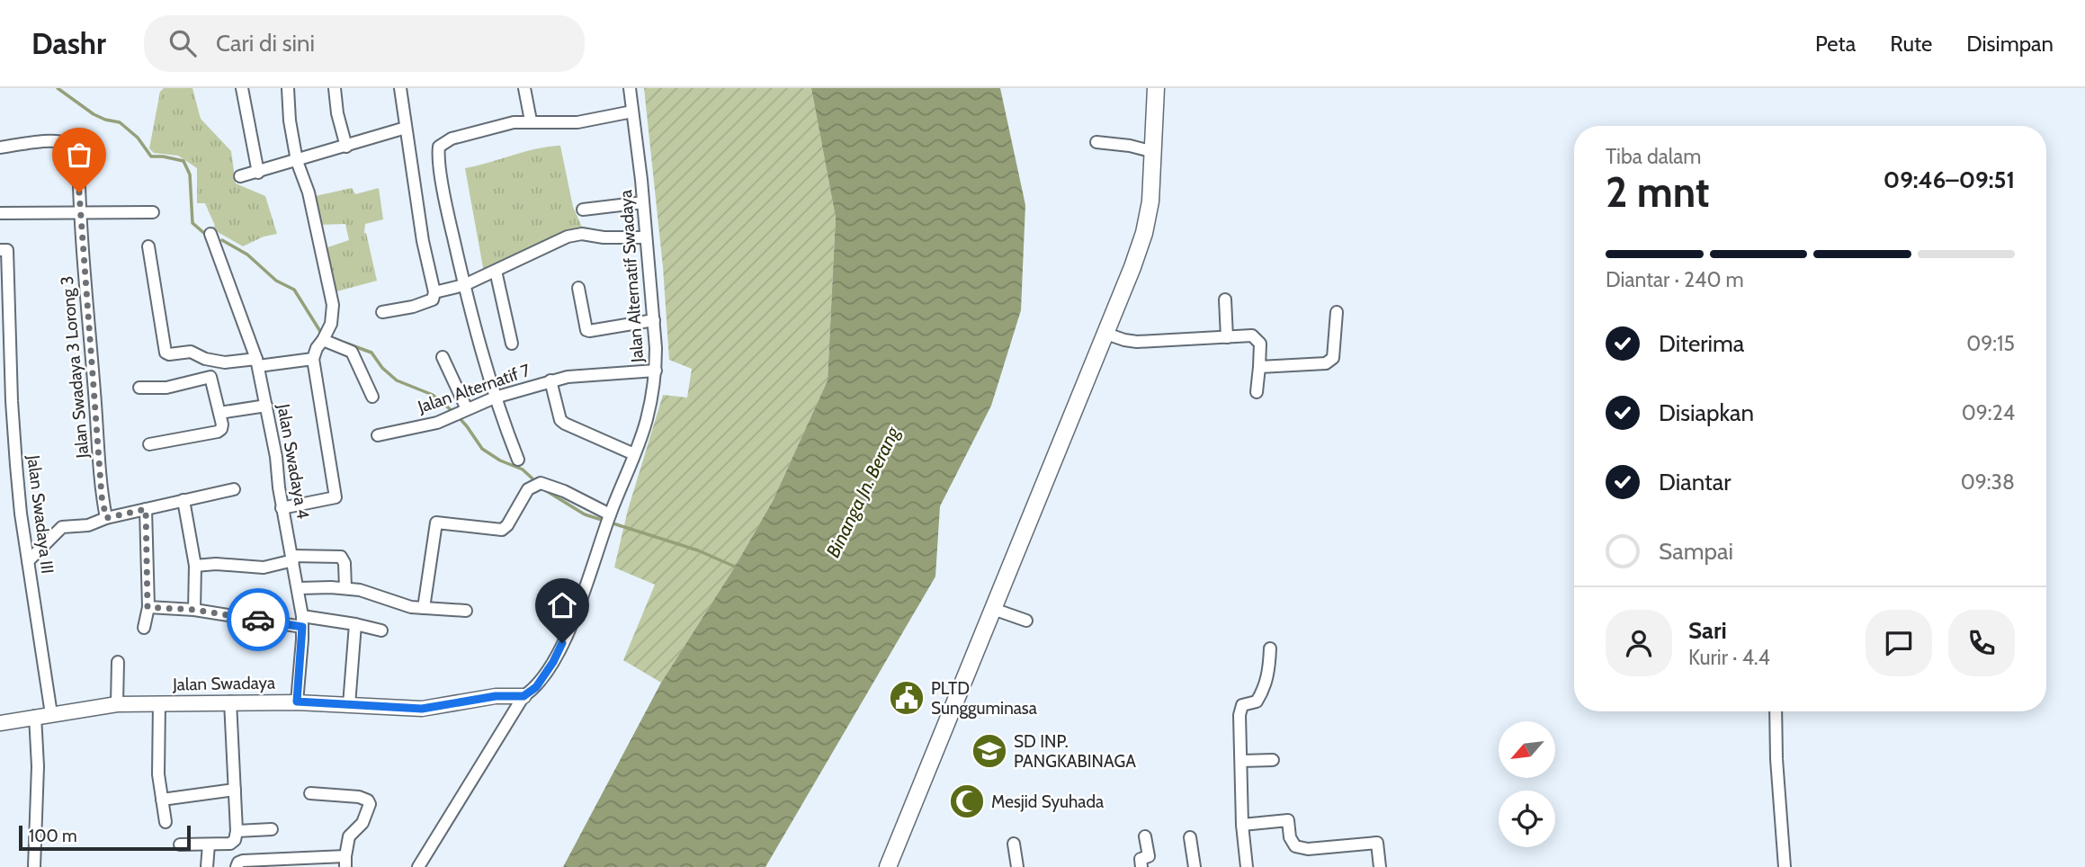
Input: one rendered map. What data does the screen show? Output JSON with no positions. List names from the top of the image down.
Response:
{
  "streets": {
    "street": [
      "Jalan Alternatif Swadaya",
      "Jalan Swadaya 3 Lorong 3",
      "Jalan Alternatif 7",
      "Jalan Swadaya 4",
      "Jalan Swadaya III",
      "Jalan Swadaya"
    ]
  },
  "crossings": [
    ["Jalan Alternatif Swadaya", "Jalan Alternatif 7"],
    ["Jalan Alternatif Swadaya", "Jalan Swadaya"],
    ["Jalan Swadaya 4", "Jalan Swadaya"],
    ["Jalan Swadaya III", "Jalan Swadaya"]
  ],
  "water": ["Binanga Jn. Berang"],
  "places": {
    "public building": ["PLTD Sungguminasa"],
    "school or university": ["SD INP. PANGKABINAGA"],
    "mosque": ["Mesjid Syuhada"]
  },
  "scale_bar": "100 m",
  "north": "bottom left",
  "page": {
    "header": "Dashr",
    "search": "Cari di sini",
    "nav": ["Peta", "Rute", "Disimpan"],
    "heading": ["2 mnt", "Tiba dalam", "09:46–09:51"],
    "panel": ["Sari", "Kurir · 4.4"],
    "bar": "Diantar · 240 m",
    "list": [
      ["Diterima", "09:15"],
      ["Disiapkan", "09:24"],
      ["Diantar", "09:38"],
      "Sampai"
    ],
    "scale": "100 m"
  }
}
